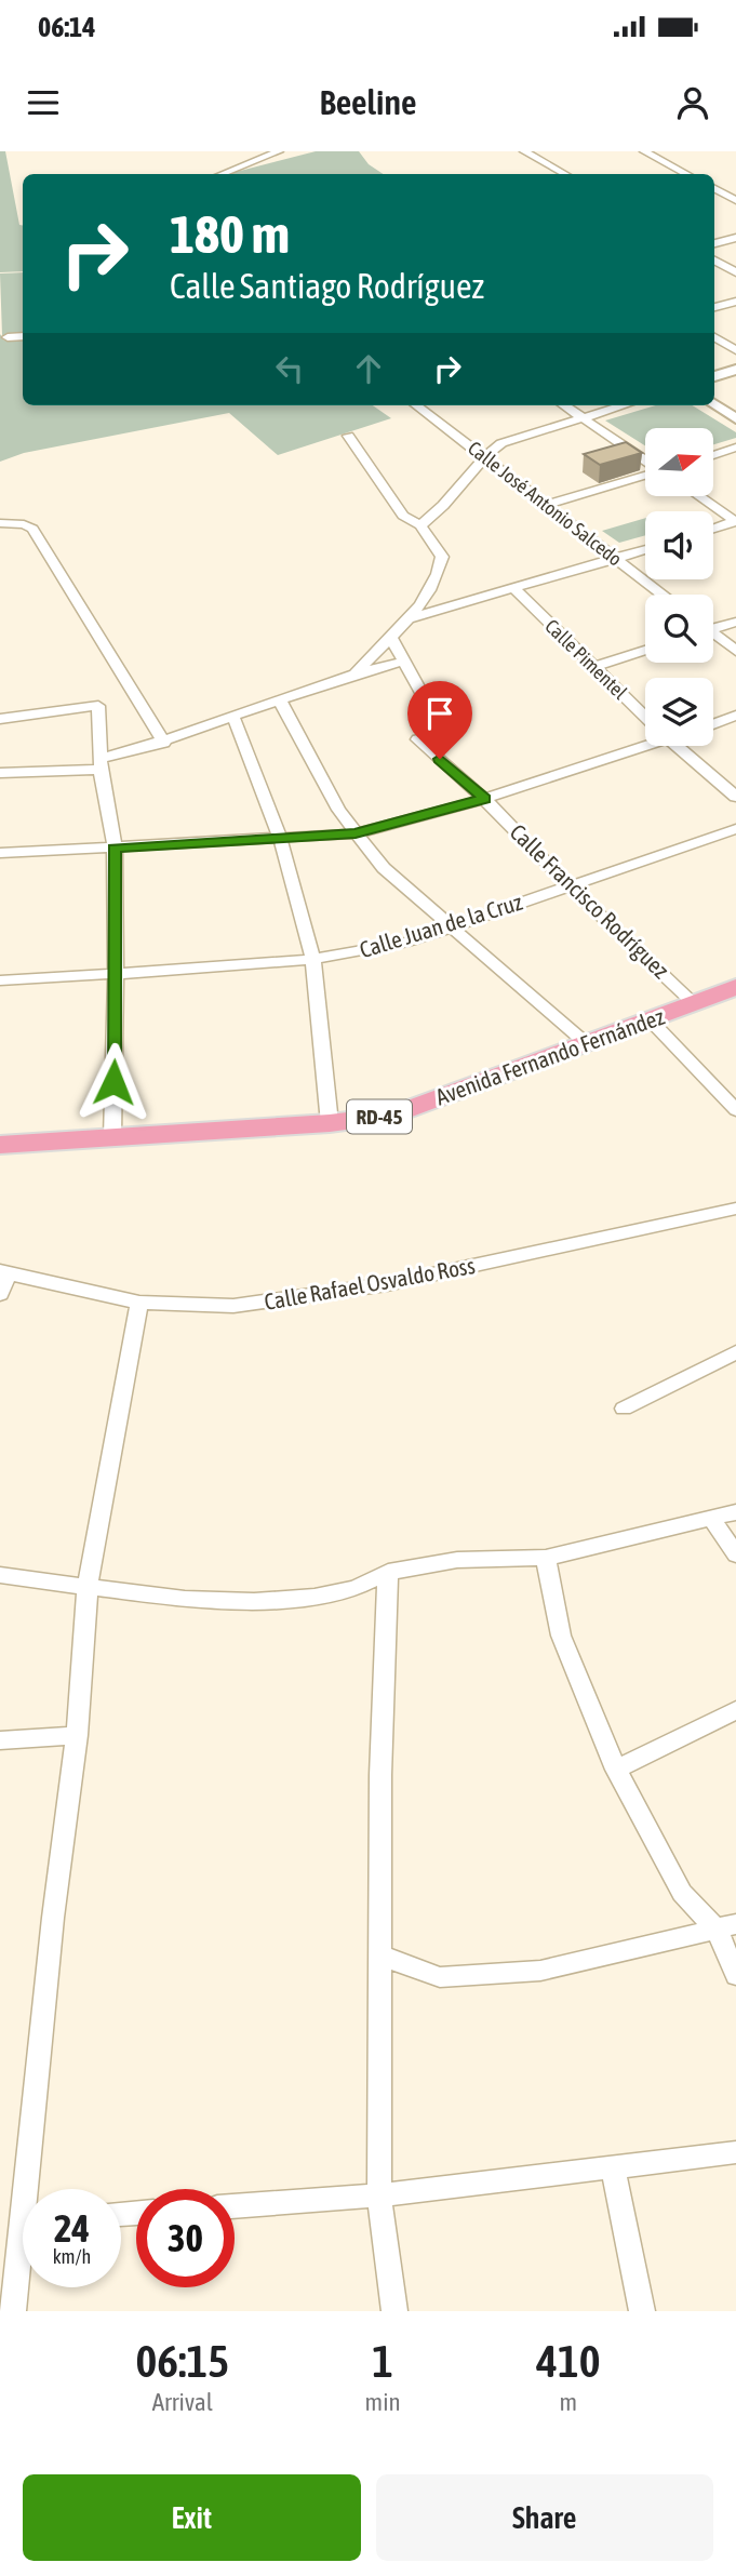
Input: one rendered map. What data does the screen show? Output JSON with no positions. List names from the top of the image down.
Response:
{
  "streets": {
    "main road": ["Avenida Fernando Fernández", "RD-45"],
    "street": [
      "Calle José Antonio Salcedo",
      "Calle Pimentel",
      "Calle Francisco Rodríguez",
      "Calle Juan de la Cruz",
      "Calle Rafael Osvaldo Ross"
    ]
  },
  "crossings": [
    ["Calle Francisco Rodríguez", "Calle Juan de la Cruz"],
    ["Calle Francisco Rodríguez", "Avenida Fernando Fernández"]
  ],
  "north": "right",
  "page": {
    "status": "06:14",
    "header": "Beeline",
    "turn": ["180 m", "Calle Santiago Rodríguez"],
    "speed": "24 km/h",
    "limit": "30",
    "eta": [
      "06:15",
      "Arrival",
      "1",
      "min",
      "410",
      "m"
    ],
    "buttons": ["Exit", "Share"]
  }
}
